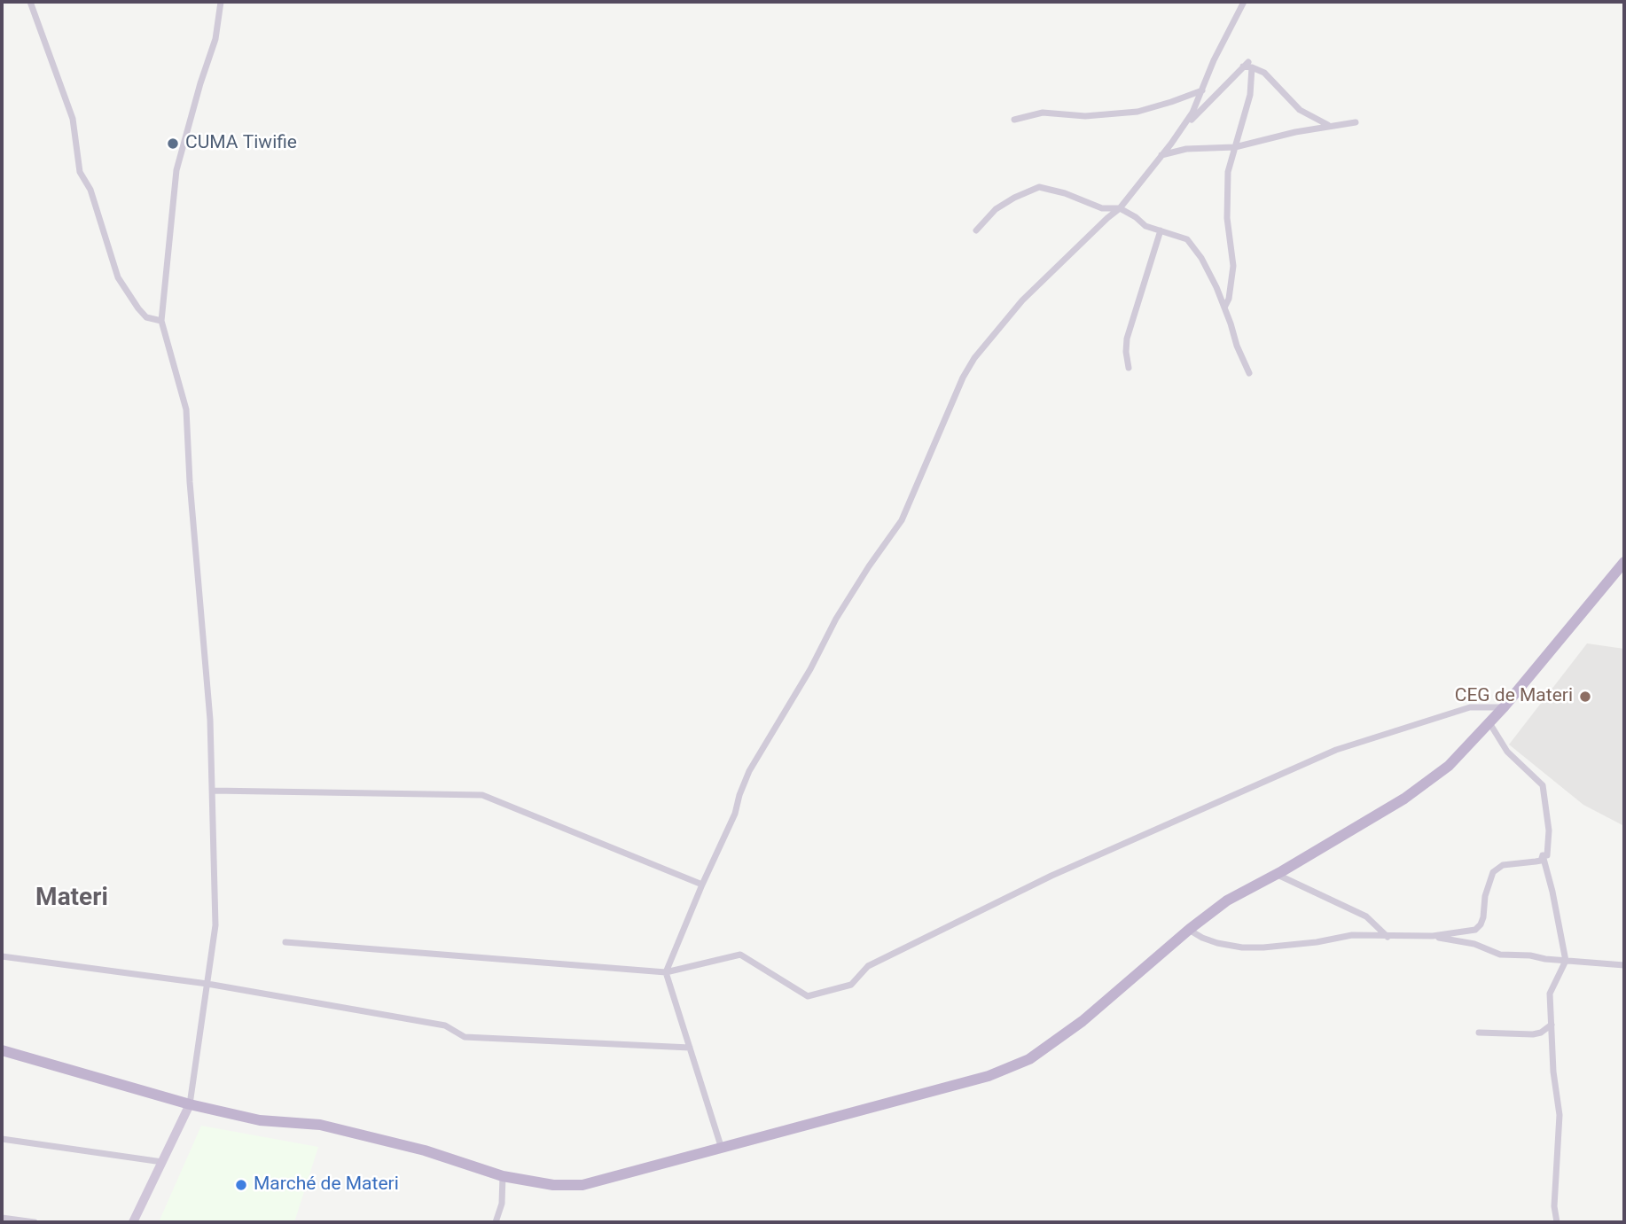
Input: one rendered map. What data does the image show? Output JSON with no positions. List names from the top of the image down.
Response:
{
  "districts": ["Materi"],
  "places": ["CUMA Tiwifie", "CEG de Materi", "Marché de Materi"]
}
